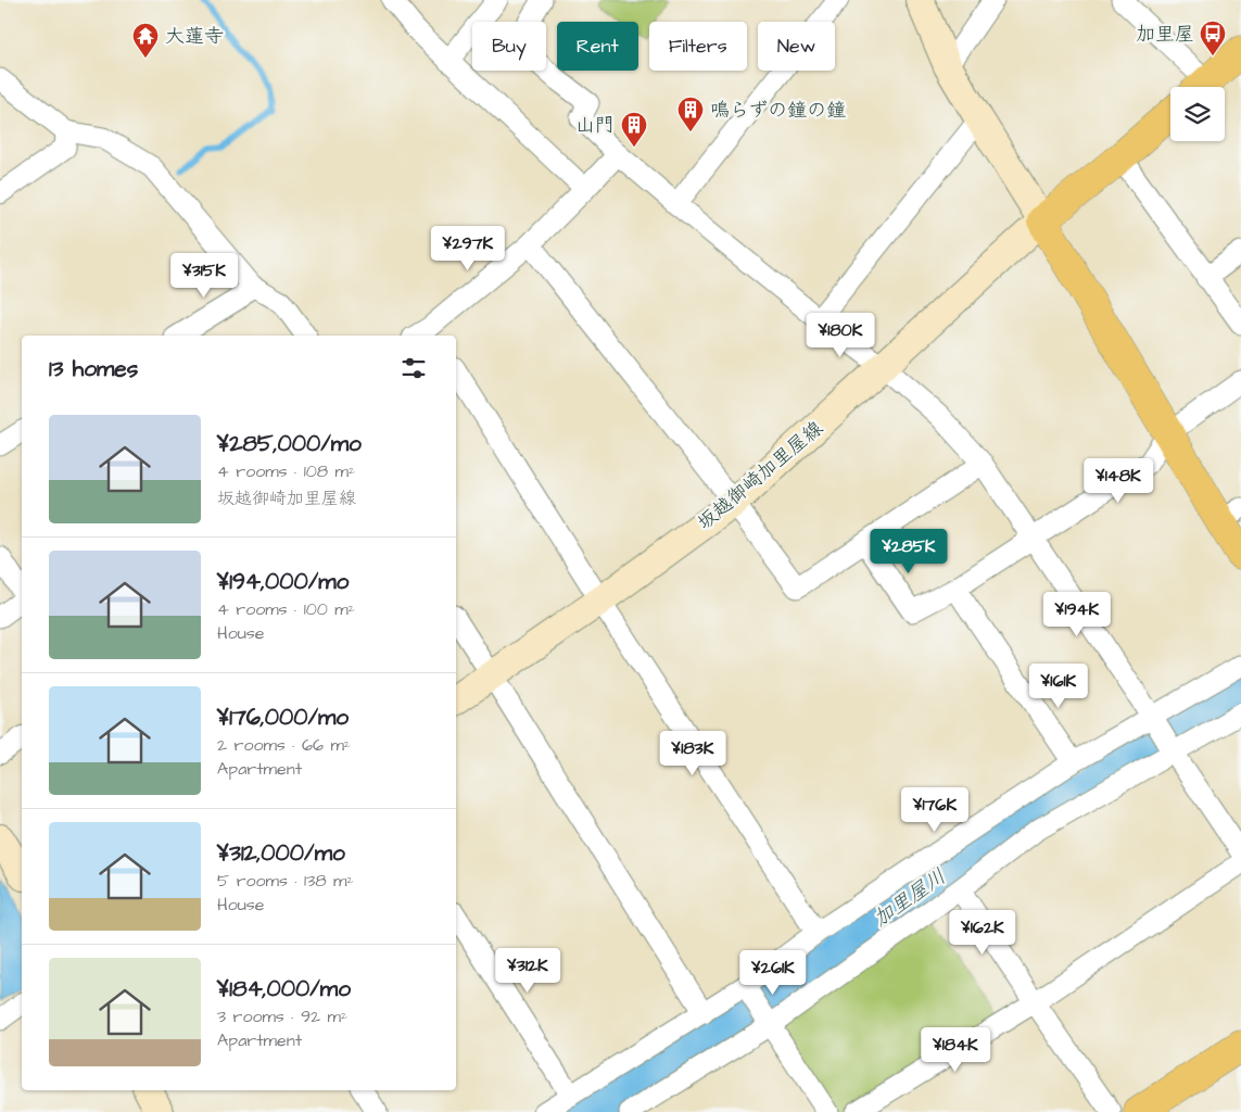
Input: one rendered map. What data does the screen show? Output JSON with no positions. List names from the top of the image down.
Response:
{
  "streets": {
    "main road": ["坂越御崎加里屋線"]
  },
  "water": ["加里屋川"],
  "places": {
    "bus stop": ["加里屋"],
    "temple": ["大蓮寺"],
    "building": ["鳴らずの鐘の鐘", "山門"]
  },
  "page": {
    "chip": [
      "Buy",
      "Rent",
      "Filters",
      "New"
    ],
    "price": [
      "¥297K",
      "¥315K",
      "¥180K",
      "¥148K",
      "¥285K",
      "¥194K",
      "¥161K",
      "¥183K",
      "¥176K",
      "¥162K",
      "¥312K",
      "¥261K",
      "¥184K"
    ],
    "heading": "13 homes",
    "list": [
      {
        "name": "¥285,000/mo",
        "note": "4 rooms · 108 m² · 坂越御崎加里屋線"
      },
      {
        "name": "¥194,000/mo",
        "note": "4 rooms · 100 m² · House"
      },
      {
        "name": "¥176,000/mo",
        "note": "2 rooms · 66 m² · Apartment"
      },
      {
        "name": "¥312,000/mo",
        "note": "5 rooms · 138 m² · House"
      },
      {
        "name": "¥184,000/mo",
        "note": "3 rooms · 92 m² · Apartment"
      }
    ]
  }
}
